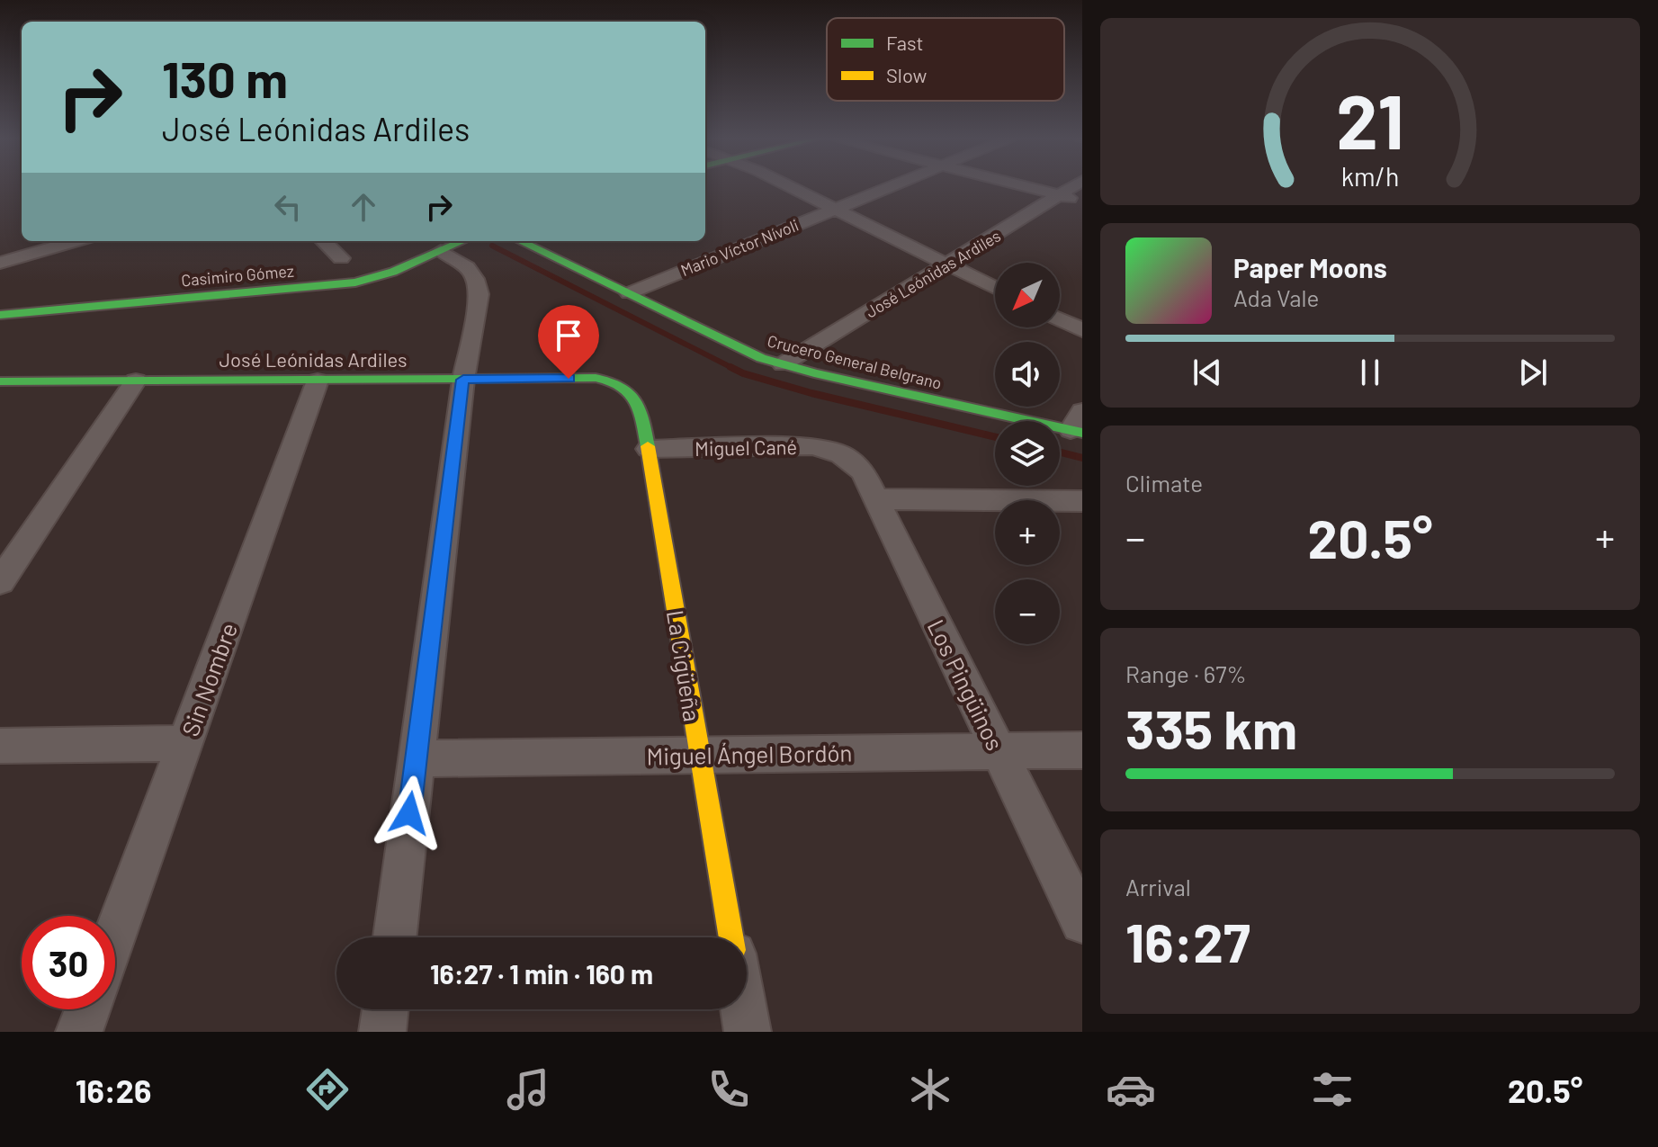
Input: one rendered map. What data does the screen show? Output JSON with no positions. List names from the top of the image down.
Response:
{
  "streets": {
    "street": [
      "Mario Víctor Nívoli",
      "José Leónidas Ardiles",
      "Casimiro Gómez",
      "Crucero General Belgrano",
      "Miguel Cané",
      "La Cigüeña",
      "Sin Nombre",
      "Los Pingüinos",
      "Miguel Ángel Bordón"
    ]
  },
  "crossings": [
    ["Mario Víctor Nívoli", "Crucero General Belgrano"],
    ["José Leónidas Ardiles", "Crucero General Belgrano"],
    ["José Leónidas Ardiles", "La Cigüeña"],
    ["José Leónidas Ardiles", "Sin Nombre"],
    ["Miguel Cané", "La Cigüeña"],
    ["Miguel Cané", "Los Pingüinos"],
    ["La Cigüeña", "Miguel Ángel Bordón"],
    ["Los Pingüinos", "Miguel Ángel Bordón"]
  ],
  "legend": ["Fast", "Slow"],
  "north": "bottom left",
  "page": {
    "turn": ["130 m", "José Leónidas Ardiles"],
    "song": ["Paper Moons", "Ada Vale"],
    "map_buttons": ["+", "−"],
    "tile": [
      "Climate",
      ["Range · 67%", "335 km"],
      ["Arrival", "16:27"]
    ],
    "heat": ["−", "20.5°", "+"],
    "limit": "30",
    "trip": "16:27 · 1 min · 160 m",
    "tabs": ["16:26", "20.5°"],
    "gauge": ["21", "km/h"]
  }
}
